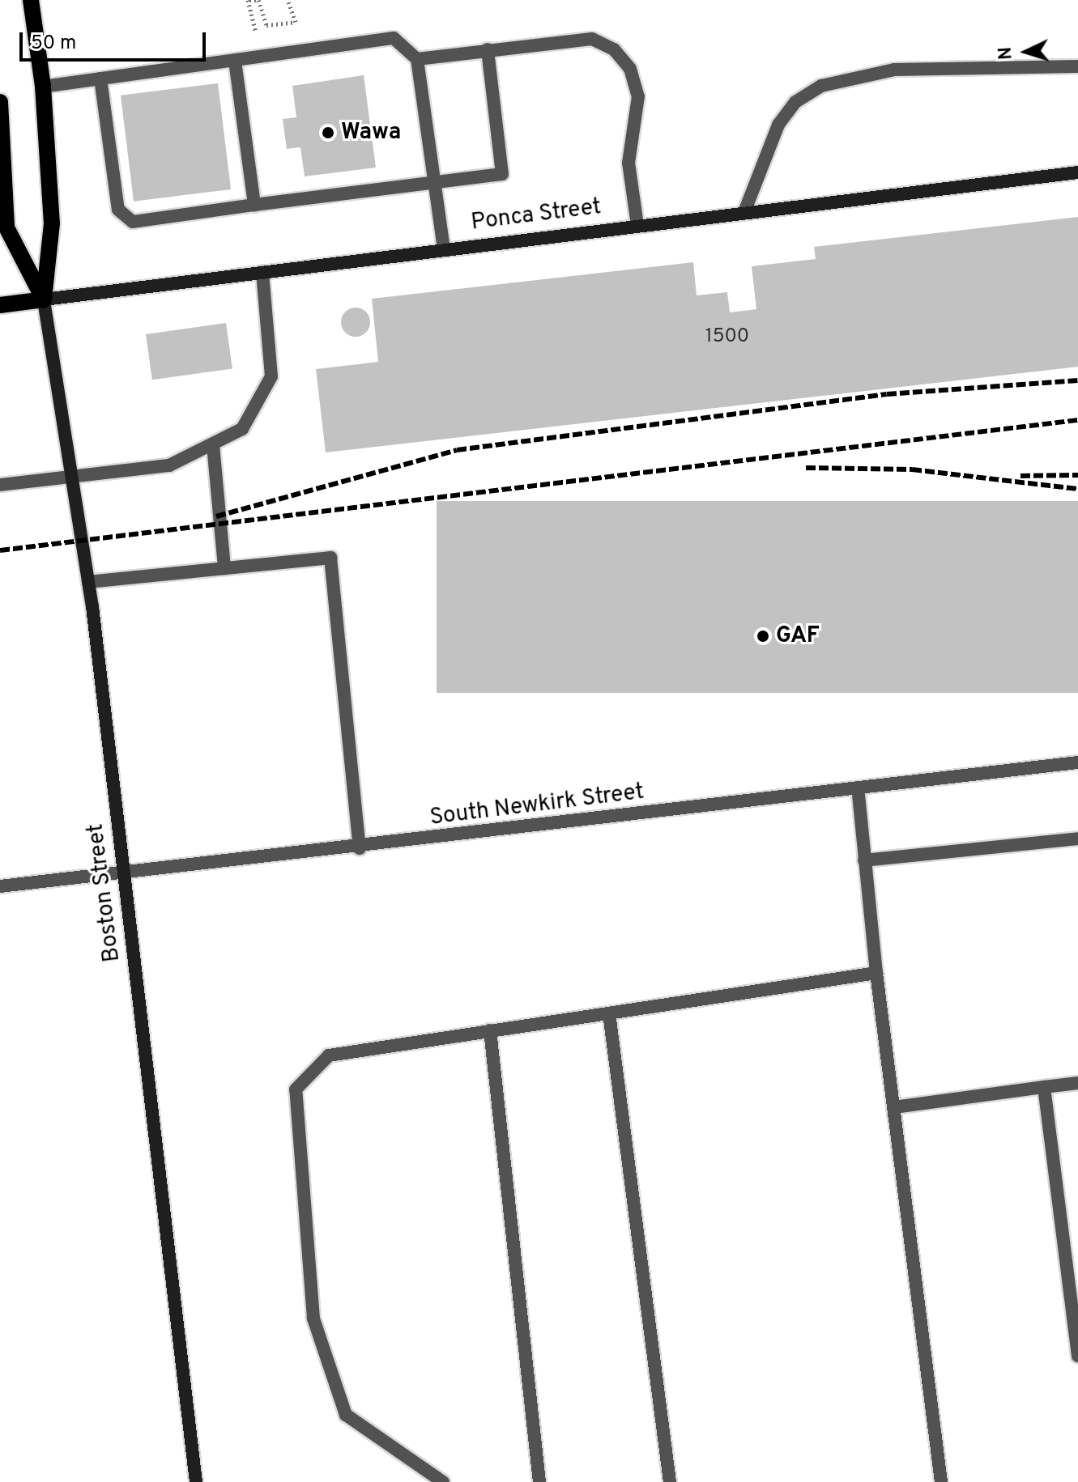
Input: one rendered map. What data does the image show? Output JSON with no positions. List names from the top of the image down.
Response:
{
  "streets": {
    "main road": ["Ponca Street", "Boston Street"],
    "street": ["South Newkirk Street"]
  },
  "crossings": [
    ["Ponca Street", "Boston Street"],
    ["South Newkirk Street", "Boston Street"]
  ],
  "places": ["Wawa", "GAF"],
  "house_numbers": ["1500"],
  "scale_bar": "50 m",
  "north": "left"
}
